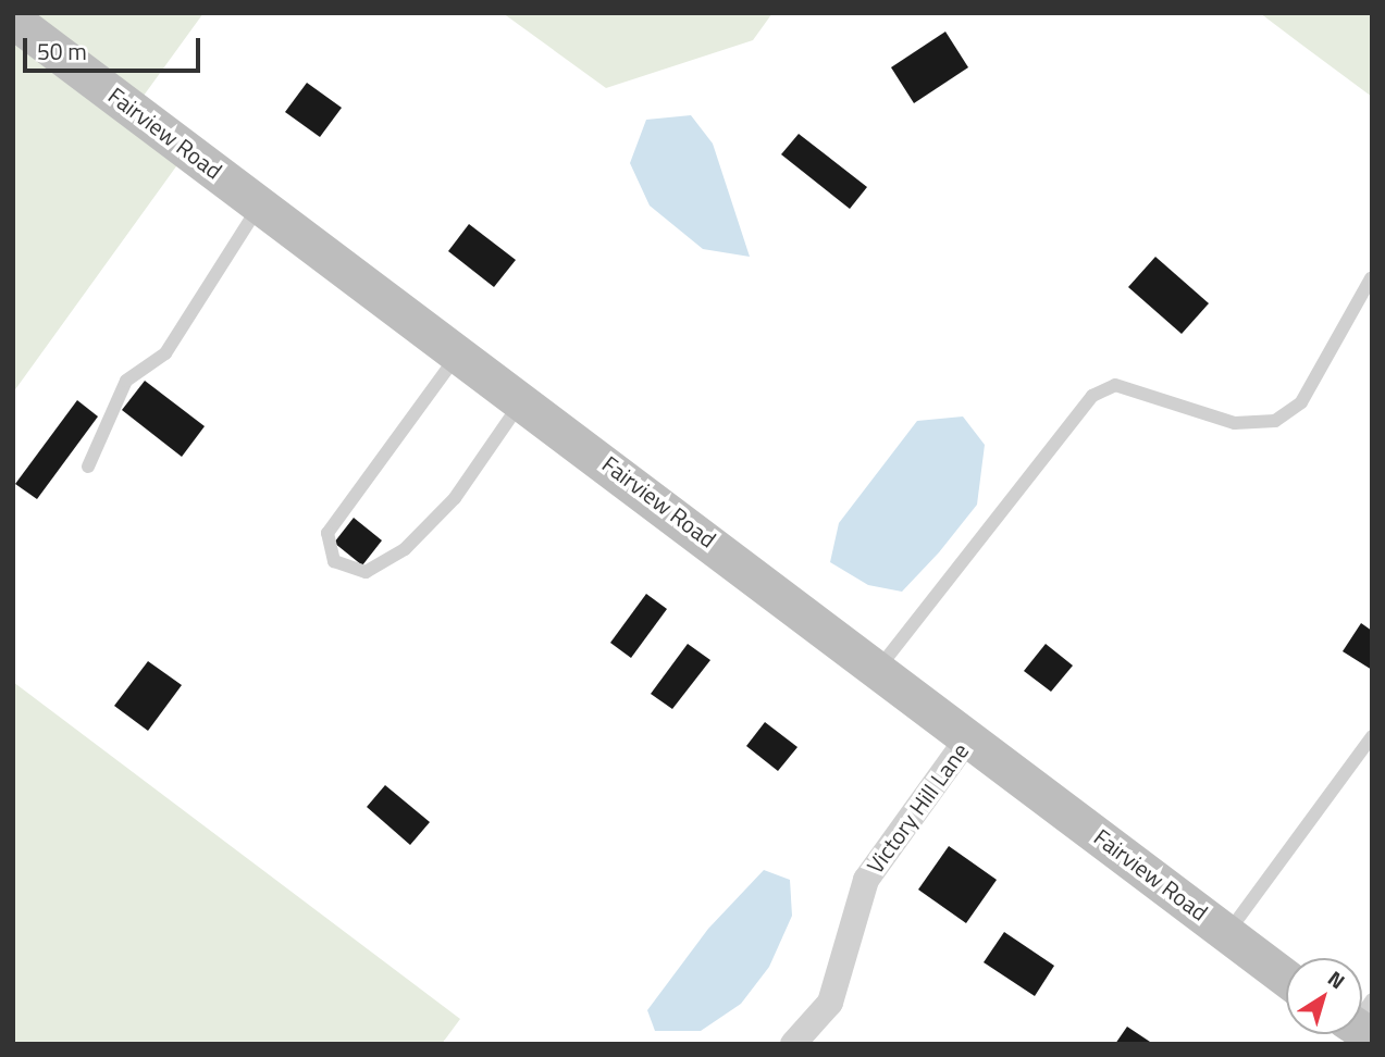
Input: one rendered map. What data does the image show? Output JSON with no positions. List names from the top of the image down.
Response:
{
  "streets": {
    "street": ["Fairview Road", "Victory Hill Lane"]
  },
  "crossings": [
    ["Fairview Road", "Victory Hill Lane"]
  ],
  "scale_bar": "50 m",
  "north": "top right"
}
